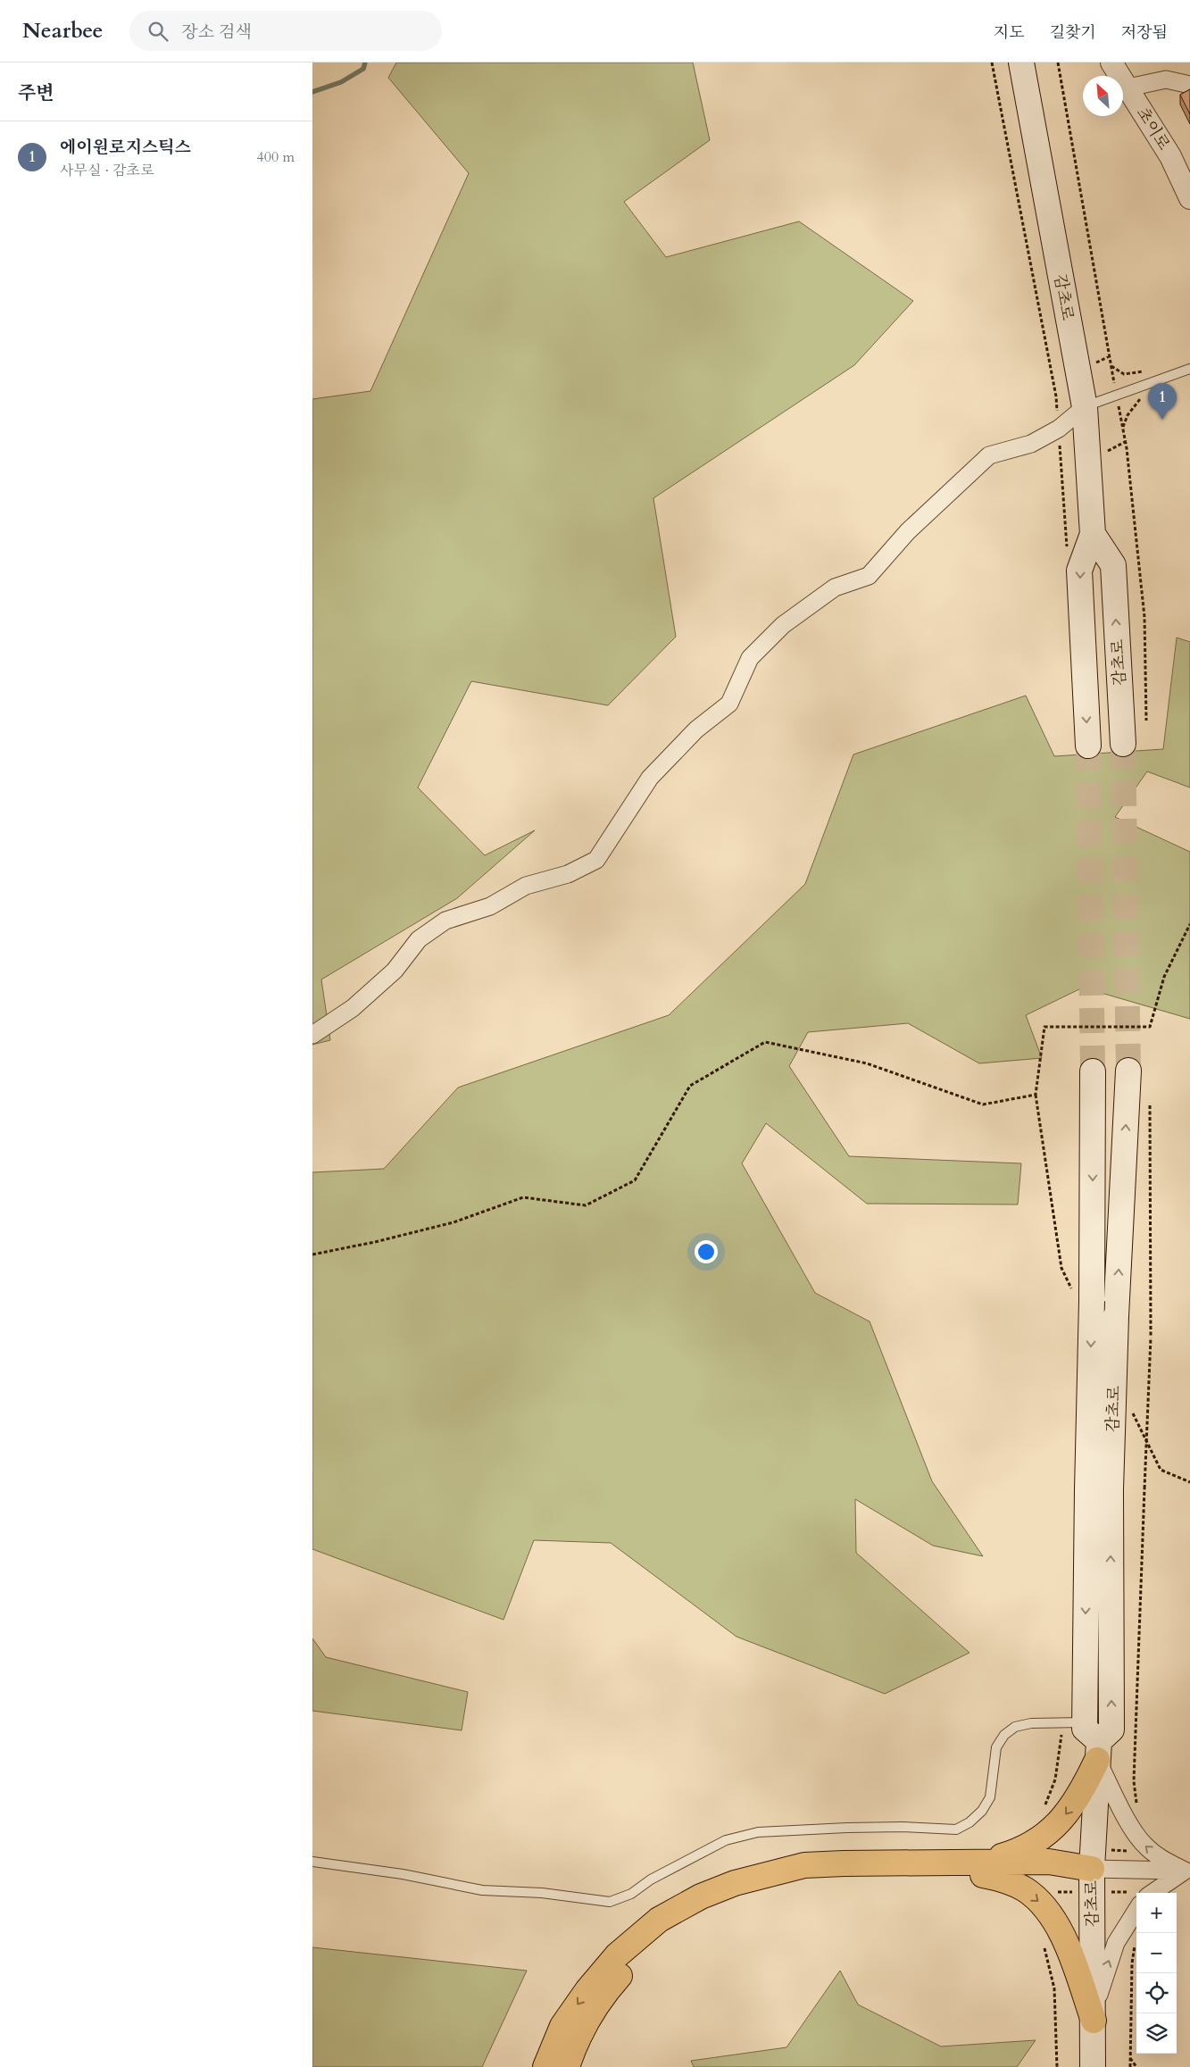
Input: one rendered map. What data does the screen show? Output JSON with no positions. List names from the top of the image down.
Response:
{
  "streets": {
    "main road": ["감초로"],
    "street": ["초이로"]
  },
  "north": "top left",
  "page": {
    "header": "Nearbee",
    "search": "장소 검색",
    "nav": ["지도", "길찾기", "저장됨"],
    "heading": "주변",
    "list": [
      {
        "mark": "1",
        "name": "에이원로지스틱스",
        "note": "사무실 · 감초로",
        "value": "400 m"
      }
    ],
    "pins": "1",
    "map_buttons": ["+", "−"]
  }
}
